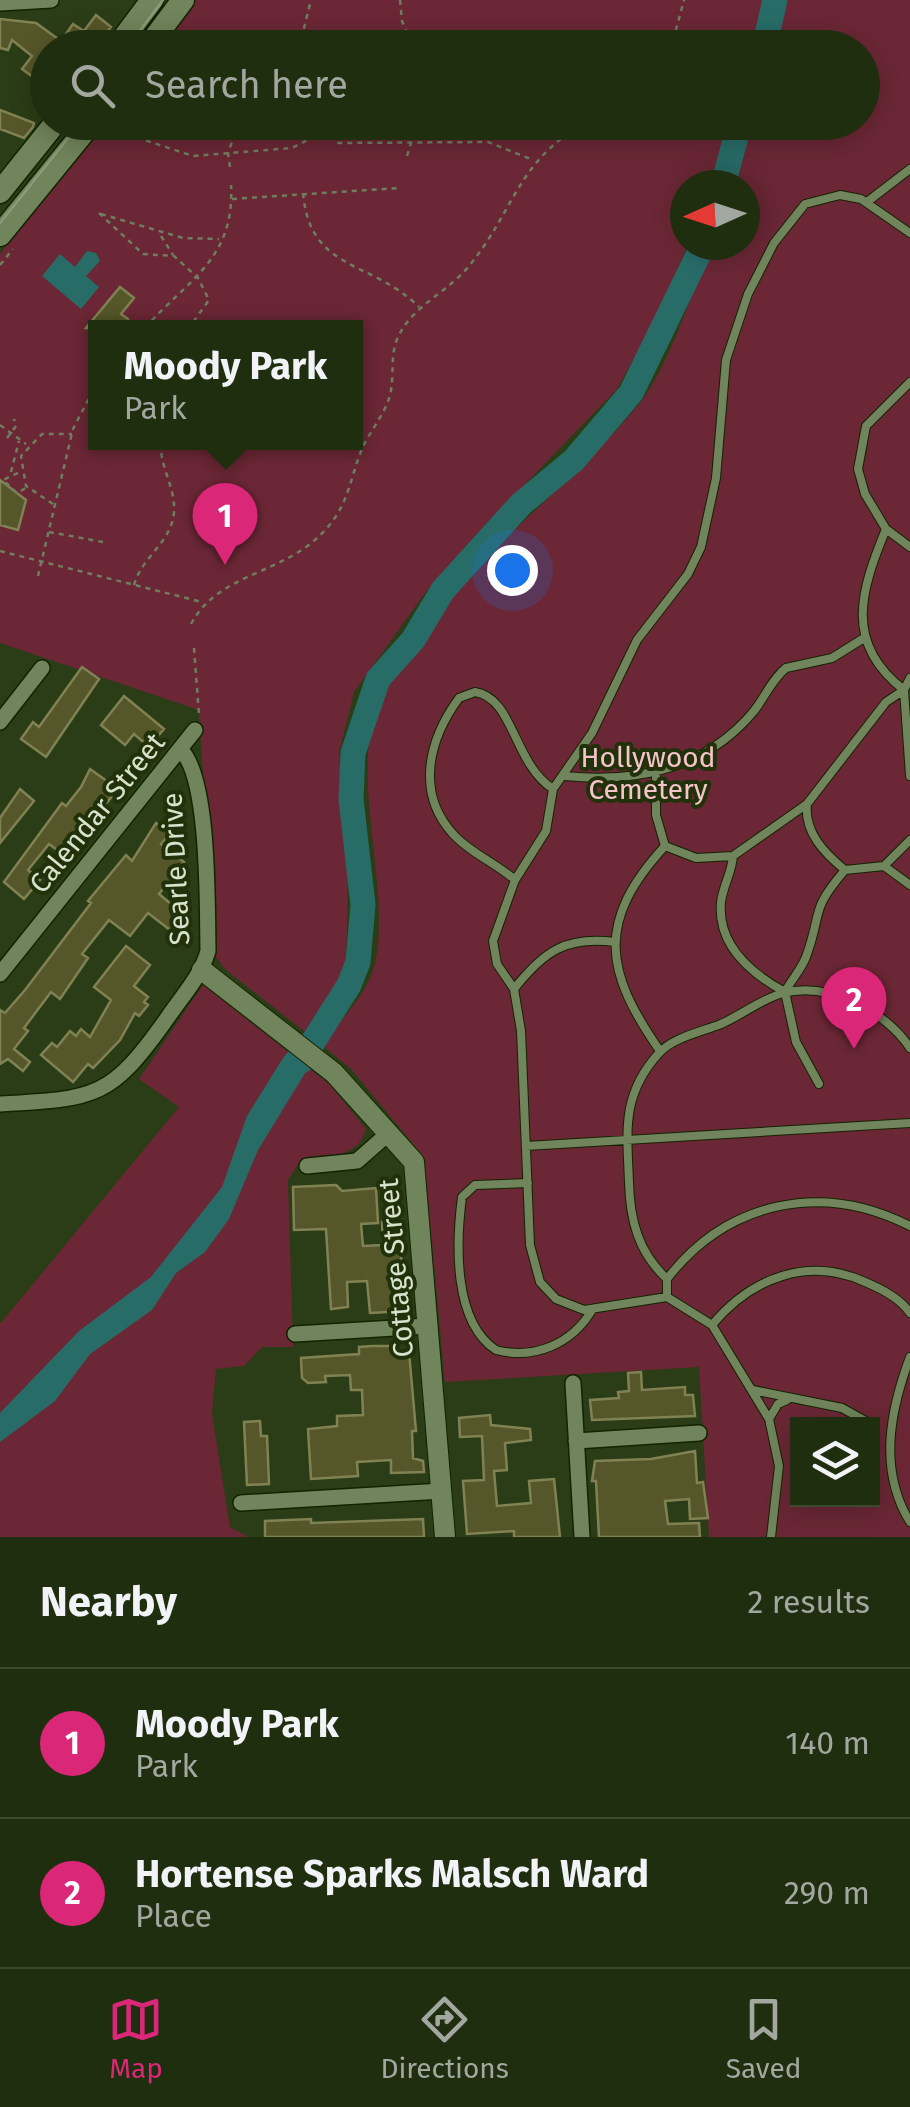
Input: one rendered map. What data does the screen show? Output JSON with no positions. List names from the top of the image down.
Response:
{
  "streets": {
    "street": ["Calendar Street", "Searle Drive", "Cottage Street"]
  },
  "crossings": [
    ["Calendar Street", "Searle Drive"],
    ["Searle Drive", "Cottage Street"]
  ],
  "parks": ["Hollywood Cemetery"],
  "north": "left",
  "page": {
    "search": "Search here",
    "popup": ["Moody Park", "Park"],
    "pins": ["1", "2"],
    "heading": ["Nearby", "2 results"],
    "list": [
      {
        "mark": "1",
        "name": "Moody Park",
        "note": "Park",
        "value": "140 m"
      },
      {
        "mark": "2",
        "name": "Hortense Sparks Malsch Ward",
        "note": "Place",
        "value": "290 m"
      }
    ],
    "nav": ["Map", "Directions", "Saved"]
  }
}
